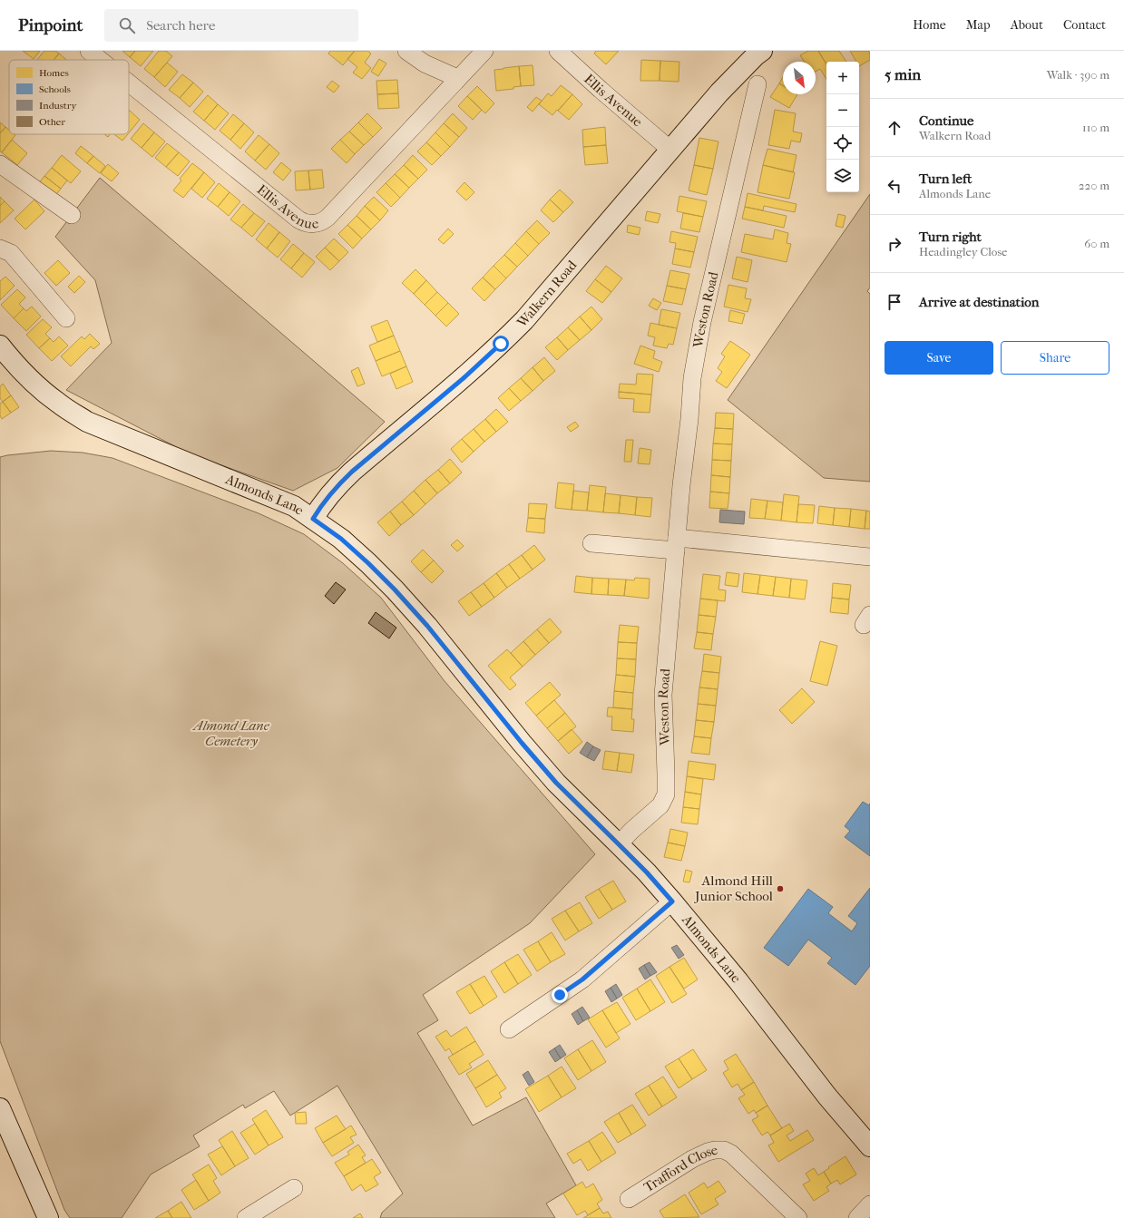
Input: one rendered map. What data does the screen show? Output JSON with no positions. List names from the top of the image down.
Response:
{
  "streets": {
    "street": [
      "Ellis Avenue",
      "Walkern Road",
      "Weston Road",
      "Almonds Lane",
      "Trafford Close"
    ]
  },
  "crossings": [
    ["Ellis Avenue", "Walkern Road"],
    ["Walkern Road", "Almonds Lane"],
    ["Weston Road", "Almonds Lane"]
  ],
  "parks": ["Almond Lane Cemetery"],
  "places": ["Almond Hill Junior School"],
  "legend": [
    "Homes",
    "Schools",
    "Industry",
    "Other"
  ],
  "north": "bottom right",
  "page": {
    "header": "Pinpoint",
    "search": "Search here",
    "nav": [
      "Home",
      "Map",
      "About",
      "Contact"
    ],
    "heading": ["5 min", "Walk · 390 m"],
    "map_buttons": ["+", "−"],
    "list": [
      ["Continue", "Walkern Road", "110 m"],
      ["Turn left", "Almonds Lane", "220 m"],
      ["Turn right", "Headingley Close", "60 m"],
      "Arrive at destination"
    ],
    "buttons": ["Save", "Share"]
  }
}
